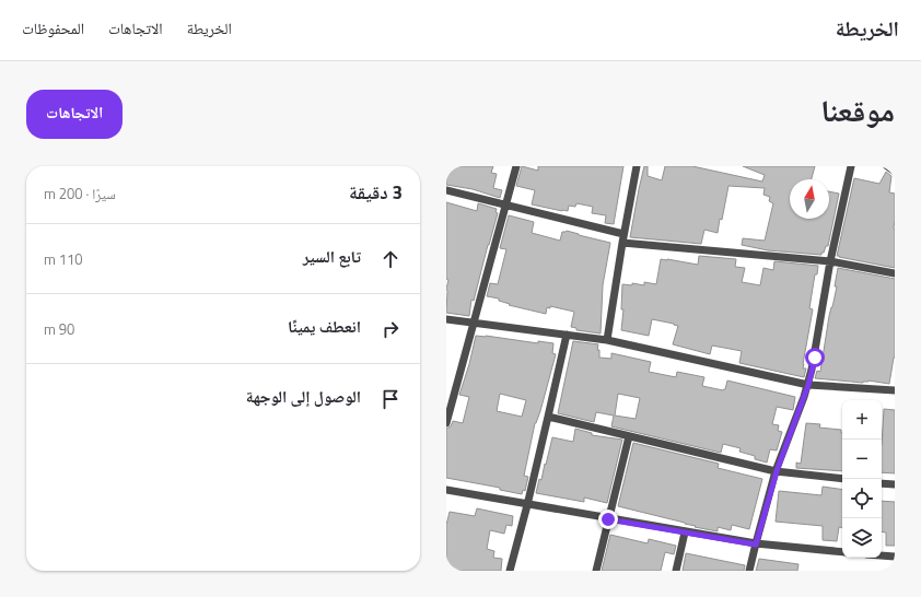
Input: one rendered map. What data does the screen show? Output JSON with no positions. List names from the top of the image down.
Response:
{
  "north": "top",
  "page": {
    "header": "الخريطة",
    "nav": ["الخريطة", "الاتجاهات", "المحفوظات"],
    "title": "موقعنا",
    "buttons": "الاتجاهات",
    "heading": ["3 دقيقة", "سيرًا · 200 m"],
    "list": [
      ["تابع السير", "110 m"],
      ["انعطف يمينًا", "90 m"],
      "الوصول إلى الوجهة"
    ],
    "map_buttons": ["+", "−"]
  }
}
